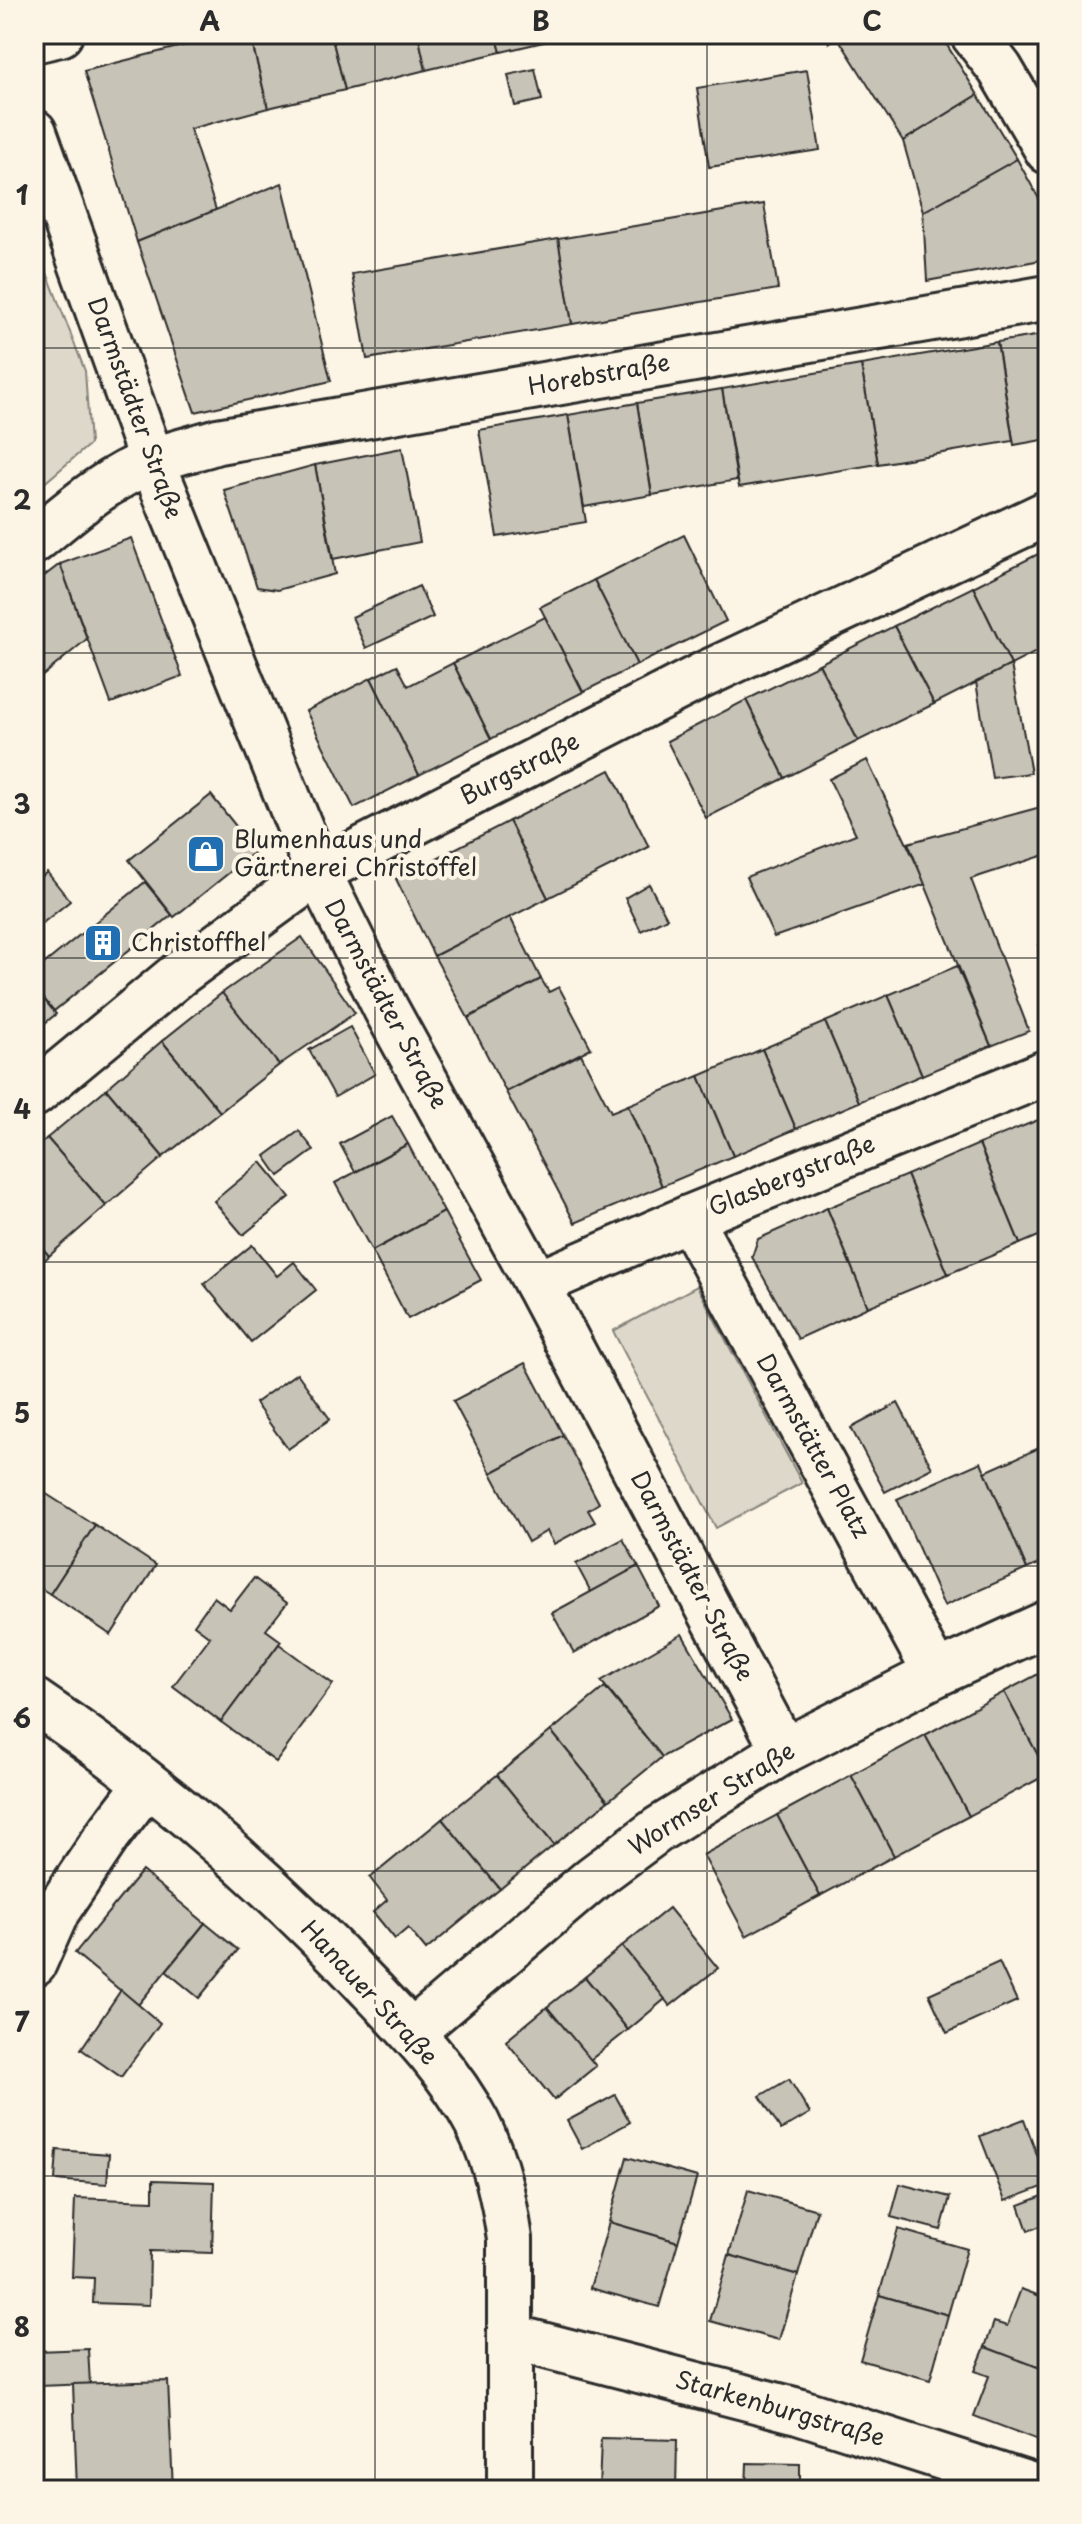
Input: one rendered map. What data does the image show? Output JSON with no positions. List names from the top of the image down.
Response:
{
  "streets": {
    "street": [
      "Horebstraße",
      "Darmstädter Straße",
      "Burgstraße",
      "Glasbergstraße",
      "Darmstätter Platz",
      "Wormser Straße",
      "Hanauer Straße",
      "Starkenburgstraße"
    ]
  },
  "crossings": [
    ["Horebstraße", "Darmstädter Straße"],
    ["Darmstädter Straße", "Burgstraße"],
    ["Darmstädter Straße", "Glasbergstraße"],
    ["Darmstädter Straße", "Wormser Straße"],
    ["Glasbergstraße", "Darmstätter Platz"],
    ["Darmstätter Platz", "Wormser Straße"],
    ["Wormser Straße", "Hanauer Straße"],
    ["Hanauer Straße", "Starkenburgstraße"]
  ],
  "places": {
    "shop": ["Blumenhaus und Gärtnerei Christoffel"],
    "building": ["Christoffhel"]
  },
  "grid": {
    "columns": ["A", "B", "C"],
    "rows": [
      "1",
      "2",
      "3",
      "4",
      "5",
      "6",
      "7",
      "8"
    ]
  }
}
